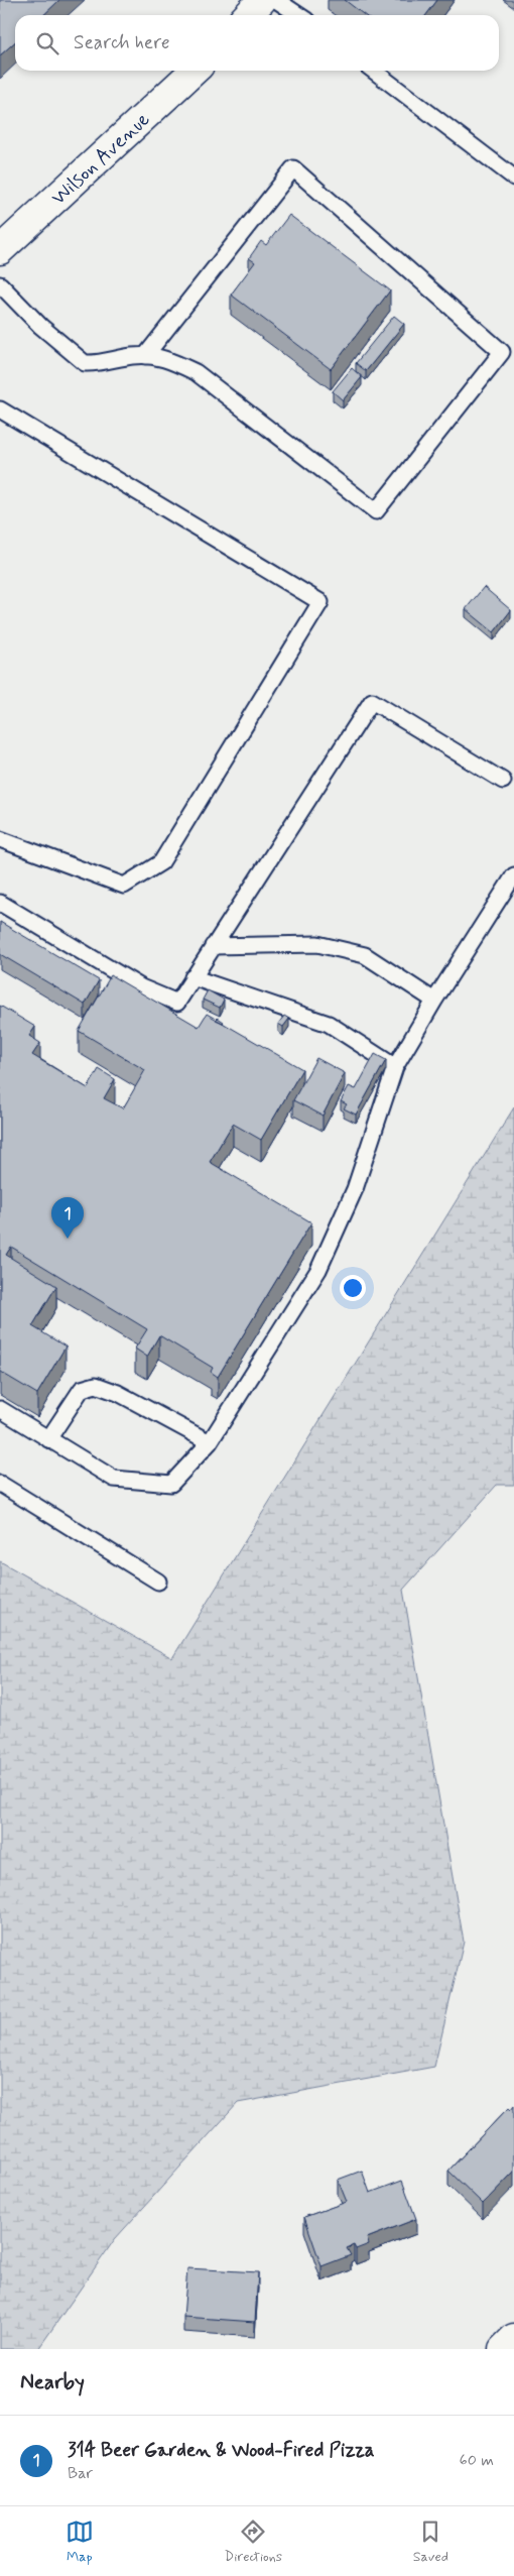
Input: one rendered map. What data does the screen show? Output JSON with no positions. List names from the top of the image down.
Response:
{
  "streets": {
    "main road": ["Wilson Avenue"]
  },
  "page": {
    "search": "Search here",
    "pins": "1",
    "heading": "Nearby",
    "list": [
      {
        "mark": "1",
        "name": "314 Beer Garden & Wood-Fired Pizza",
        "note": "Bar",
        "value": "60 m"
      }
    ],
    "nav": ["Map", "Directions", "Saved"]
  }
}
